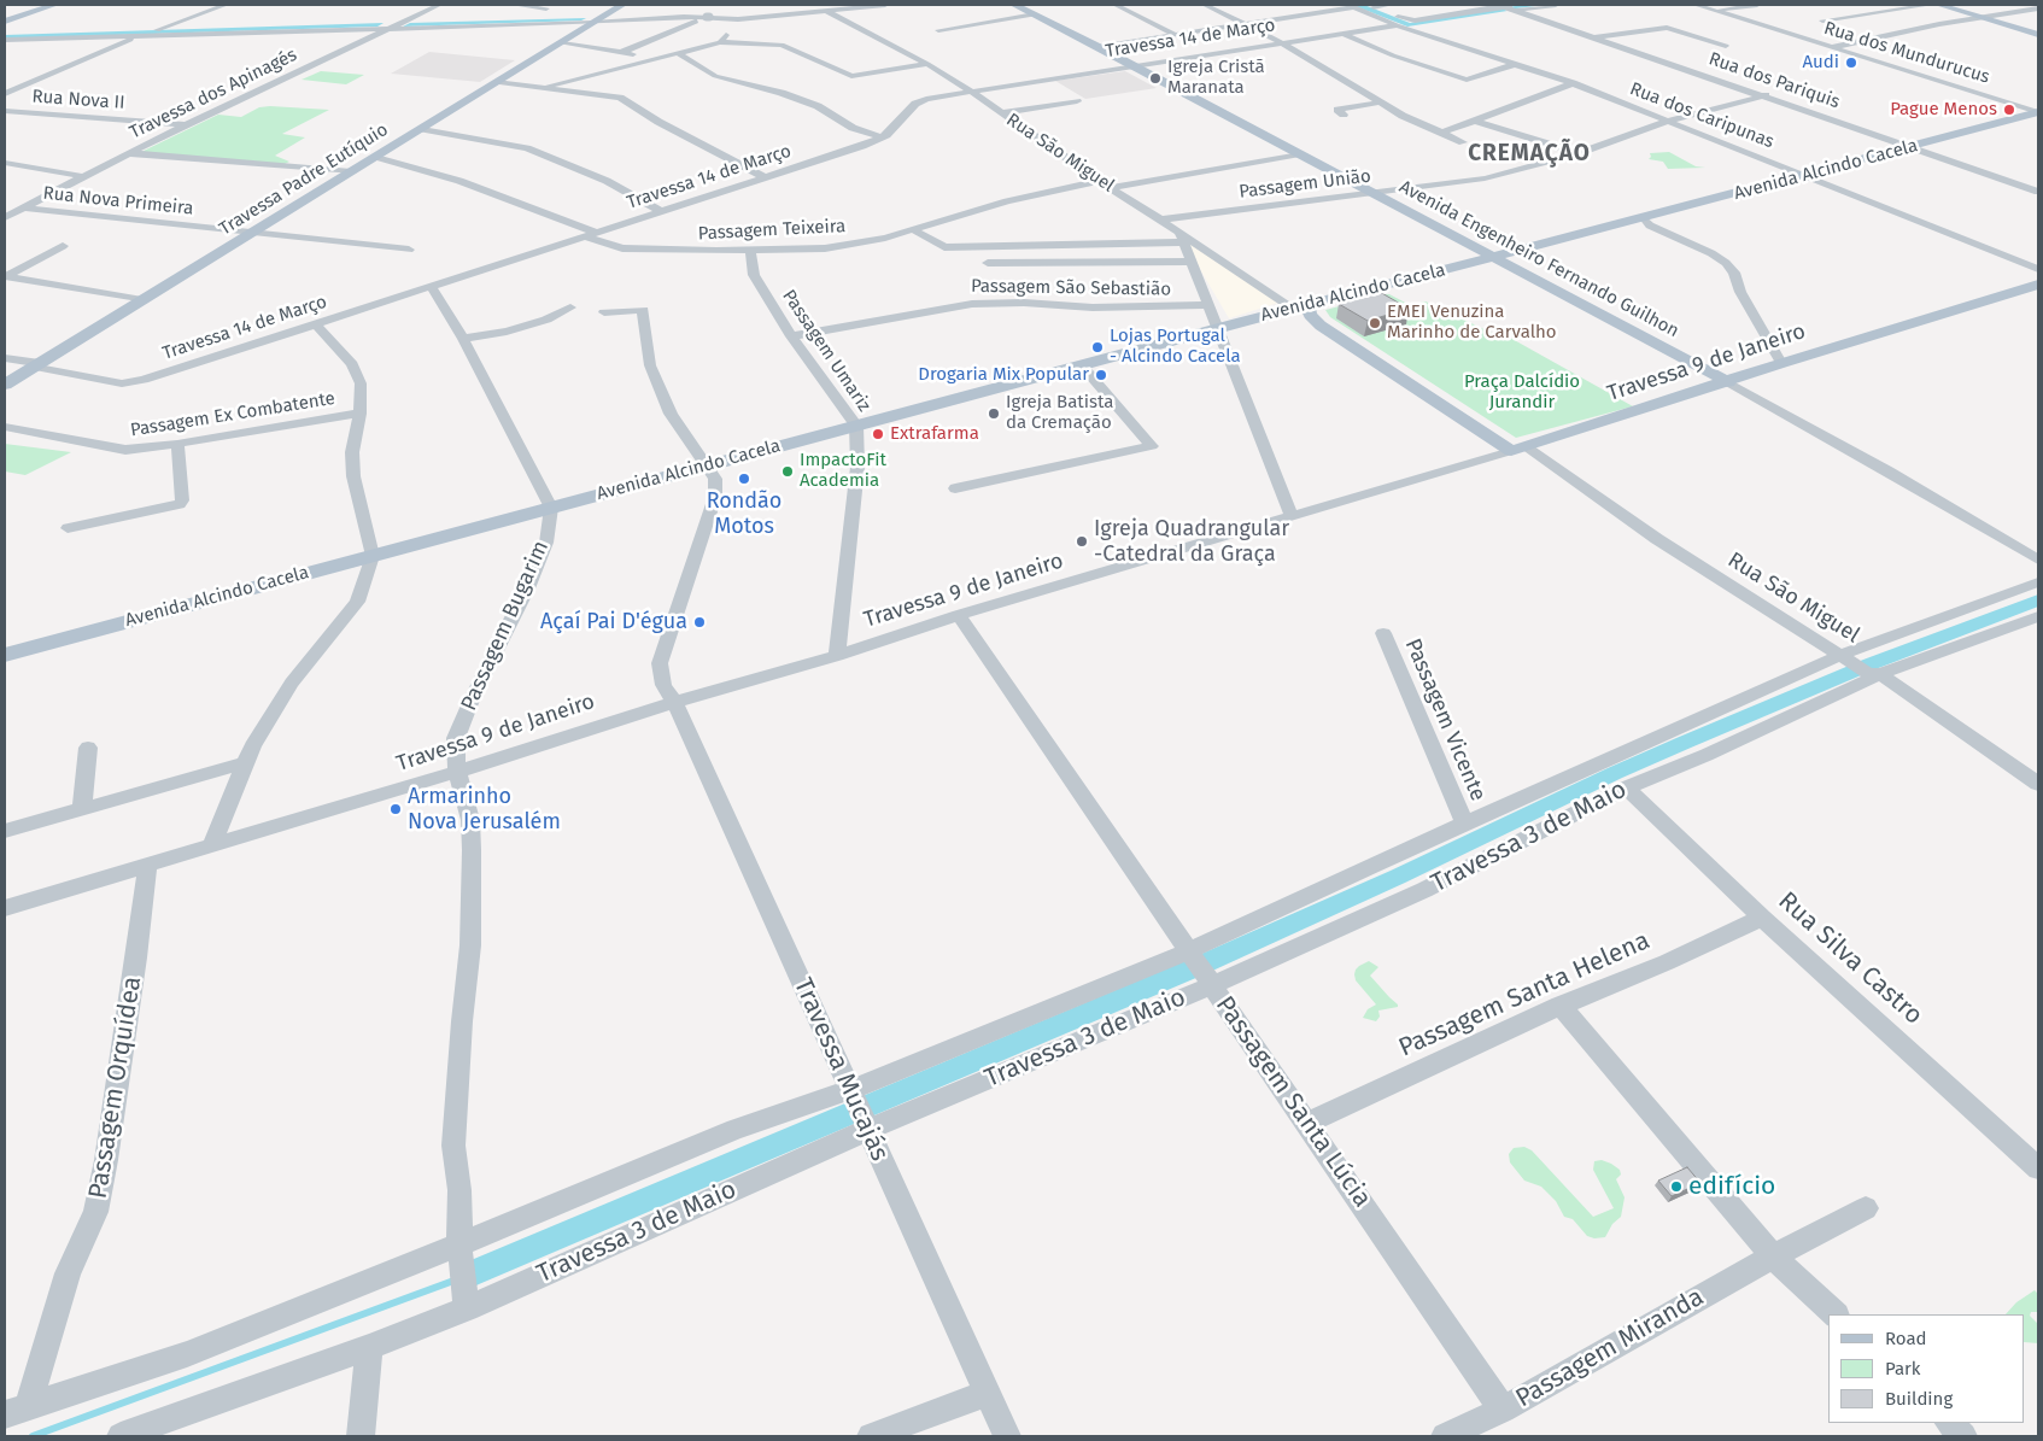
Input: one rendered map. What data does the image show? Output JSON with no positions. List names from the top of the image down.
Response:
{
  "streets": {
    "main road": [
      "Rua São Miguel",
      "Avenida Alcindo Cacela",
      "Travessa Padre Eutíquio",
      "Avenida Engenheiro Fernando Guilhon",
      "Travessa 9 de Janeiro"
    ],
    "street": [
      "Travessa 14 de Março",
      "Rua dos Mundurucus",
      "Rua dos Pariquis",
      "Travessa dos Apinagés",
      "Rua Nova II",
      "Rua dos Caripunas",
      "Passagem União",
      "Rua Nova Primeira",
      "Passagem Teixeira",
      "Passagem São Sebastião",
      "Passagem Umariz",
      "Passagem Ex Combatente",
      "Passagem Bugarim",
      "Passagem Vicente",
      "Travessa 3 de Maio",
      "Rua Silva Castro",
      "Passagem Santa Helena",
      "Travessa Mucajás",
      "Passagem Orquídea",
      "Passagem Santa Lúcia",
      "Passagem Miranda"
    ]
  },
  "crossings": [
    ["Travessa 14 de Março", "Rua dos Caripunas"],
    ["Travessa 14 de Março", "Rua São Miguel"],
    ["Travessa 14 de Março", "Travessa Padre Eutíquio"],
    ["Travessa 14 de Março", "Passagem Teixeira"],
    ["Travessa 14 de Março", "Avenida Engenheiro Fernando Guilhon"],
    ["Rua dos Mundurucus", "Avenida Alcindo Cacela"],
    ["Rua dos Pariquis", "Avenida Alcindo Cacela"],
    ["Rua dos Pariquis", "Passagem União"],
    ["Travessa dos Apinagés", "Rua Nova II"],
    ["Travessa dos Apinagés", "Rua Nova Primeira"],
    ["Rua dos Caripunas", "Avenida Alcindo Cacela"],
    ["Rua dos Caripunas", "Passagem União"],
    ["Rua São Miguel", "Avenida Alcindo Cacela"],
    ["Rua São Miguel", "Passagem União"],
    ["Rua São Miguel", "Passagem Teixeira"],
    ["Rua São Miguel", "Travessa 9 de Janeiro"],
    ["Rua São Miguel", "Travessa 3 de Maio"],
    ["Avenida Alcindo Cacela", "Avenida Engenheiro Fernando Guilhon"],
    ["Avenida Alcindo Cacela", "Passagem Umariz"],
    ["Avenida Alcindo Cacela", "Passagem Bugarim"],
    ["Avenida Alcindo Cacela", "Travessa Mucajás"],
    ["Travessa Padre Eutíquio", "Rua Nova Primeira"],
    ["Passagem União", "Avenida Engenheiro Fernando Guilhon"],
    ["Passagem Teixeira", "Passagem Umariz"],
    ["Avenida Engenheiro Fernando Guilhon", "Travessa 9 de Janeiro"],
    ["Passagem São Sebastião", "Passagem Umariz"],
    ["Passagem Umariz", "Travessa 9 de Janeiro"],
    ["Travessa 9 de Janeiro", "Passagem Bugarim"],
    ["Travessa 9 de Janeiro", "Travessa Mucajás"],
    ["Travessa 9 de Janeiro", "Passagem Orquídea"],
    ["Travessa 9 de Janeiro", "Passagem Santa Lúcia"],
    ["Passagem Bugarim", "Travessa 3 de Maio"],
    ["Passagem Vicente", "Travessa 3 de Maio"],
    ["Travessa 3 de Maio", "Rua Silva Castro"],
    ["Travessa 3 de Maio", "Travessa Mucajás"],
    ["Travessa 3 de Maio", "Passagem Orquídea"],
    ["Travessa 3 de Maio", "Passagem Santa Lúcia"],
    ["Rua Silva Castro", "Passagem Santa Helena"],
    ["Passagem Santa Helena", "Passagem Santa Lúcia"],
    ["Passagem Santa Lúcia", "Passagem Miranda"]
  ],
  "districts": ["CREMAÇÃO"],
  "parks": ["Praça Dalcídio Jurandir"],
  "places": [
    "Audi",
    "Igreja Cristã Maranata",
    "Pague Menos",
    "EMEI Venuzina Marinho de Carvalho",
    "Lojas Portugal - Alcindo Cacela",
    "Drogaria Mix Popular",
    "Igreja Batista da Cremação",
    "Extrafarma",
    "ImpactoFit Academia",
    "Rondão Motos",
    "Igreja Quadrangular -Catedral da Graça",
    "Açaí Pai D'égua",
    "Armarinho Nova Jerusalém",
    "edifício"
  ],
  "legend": ["Road", "Park", "Building"]
}
